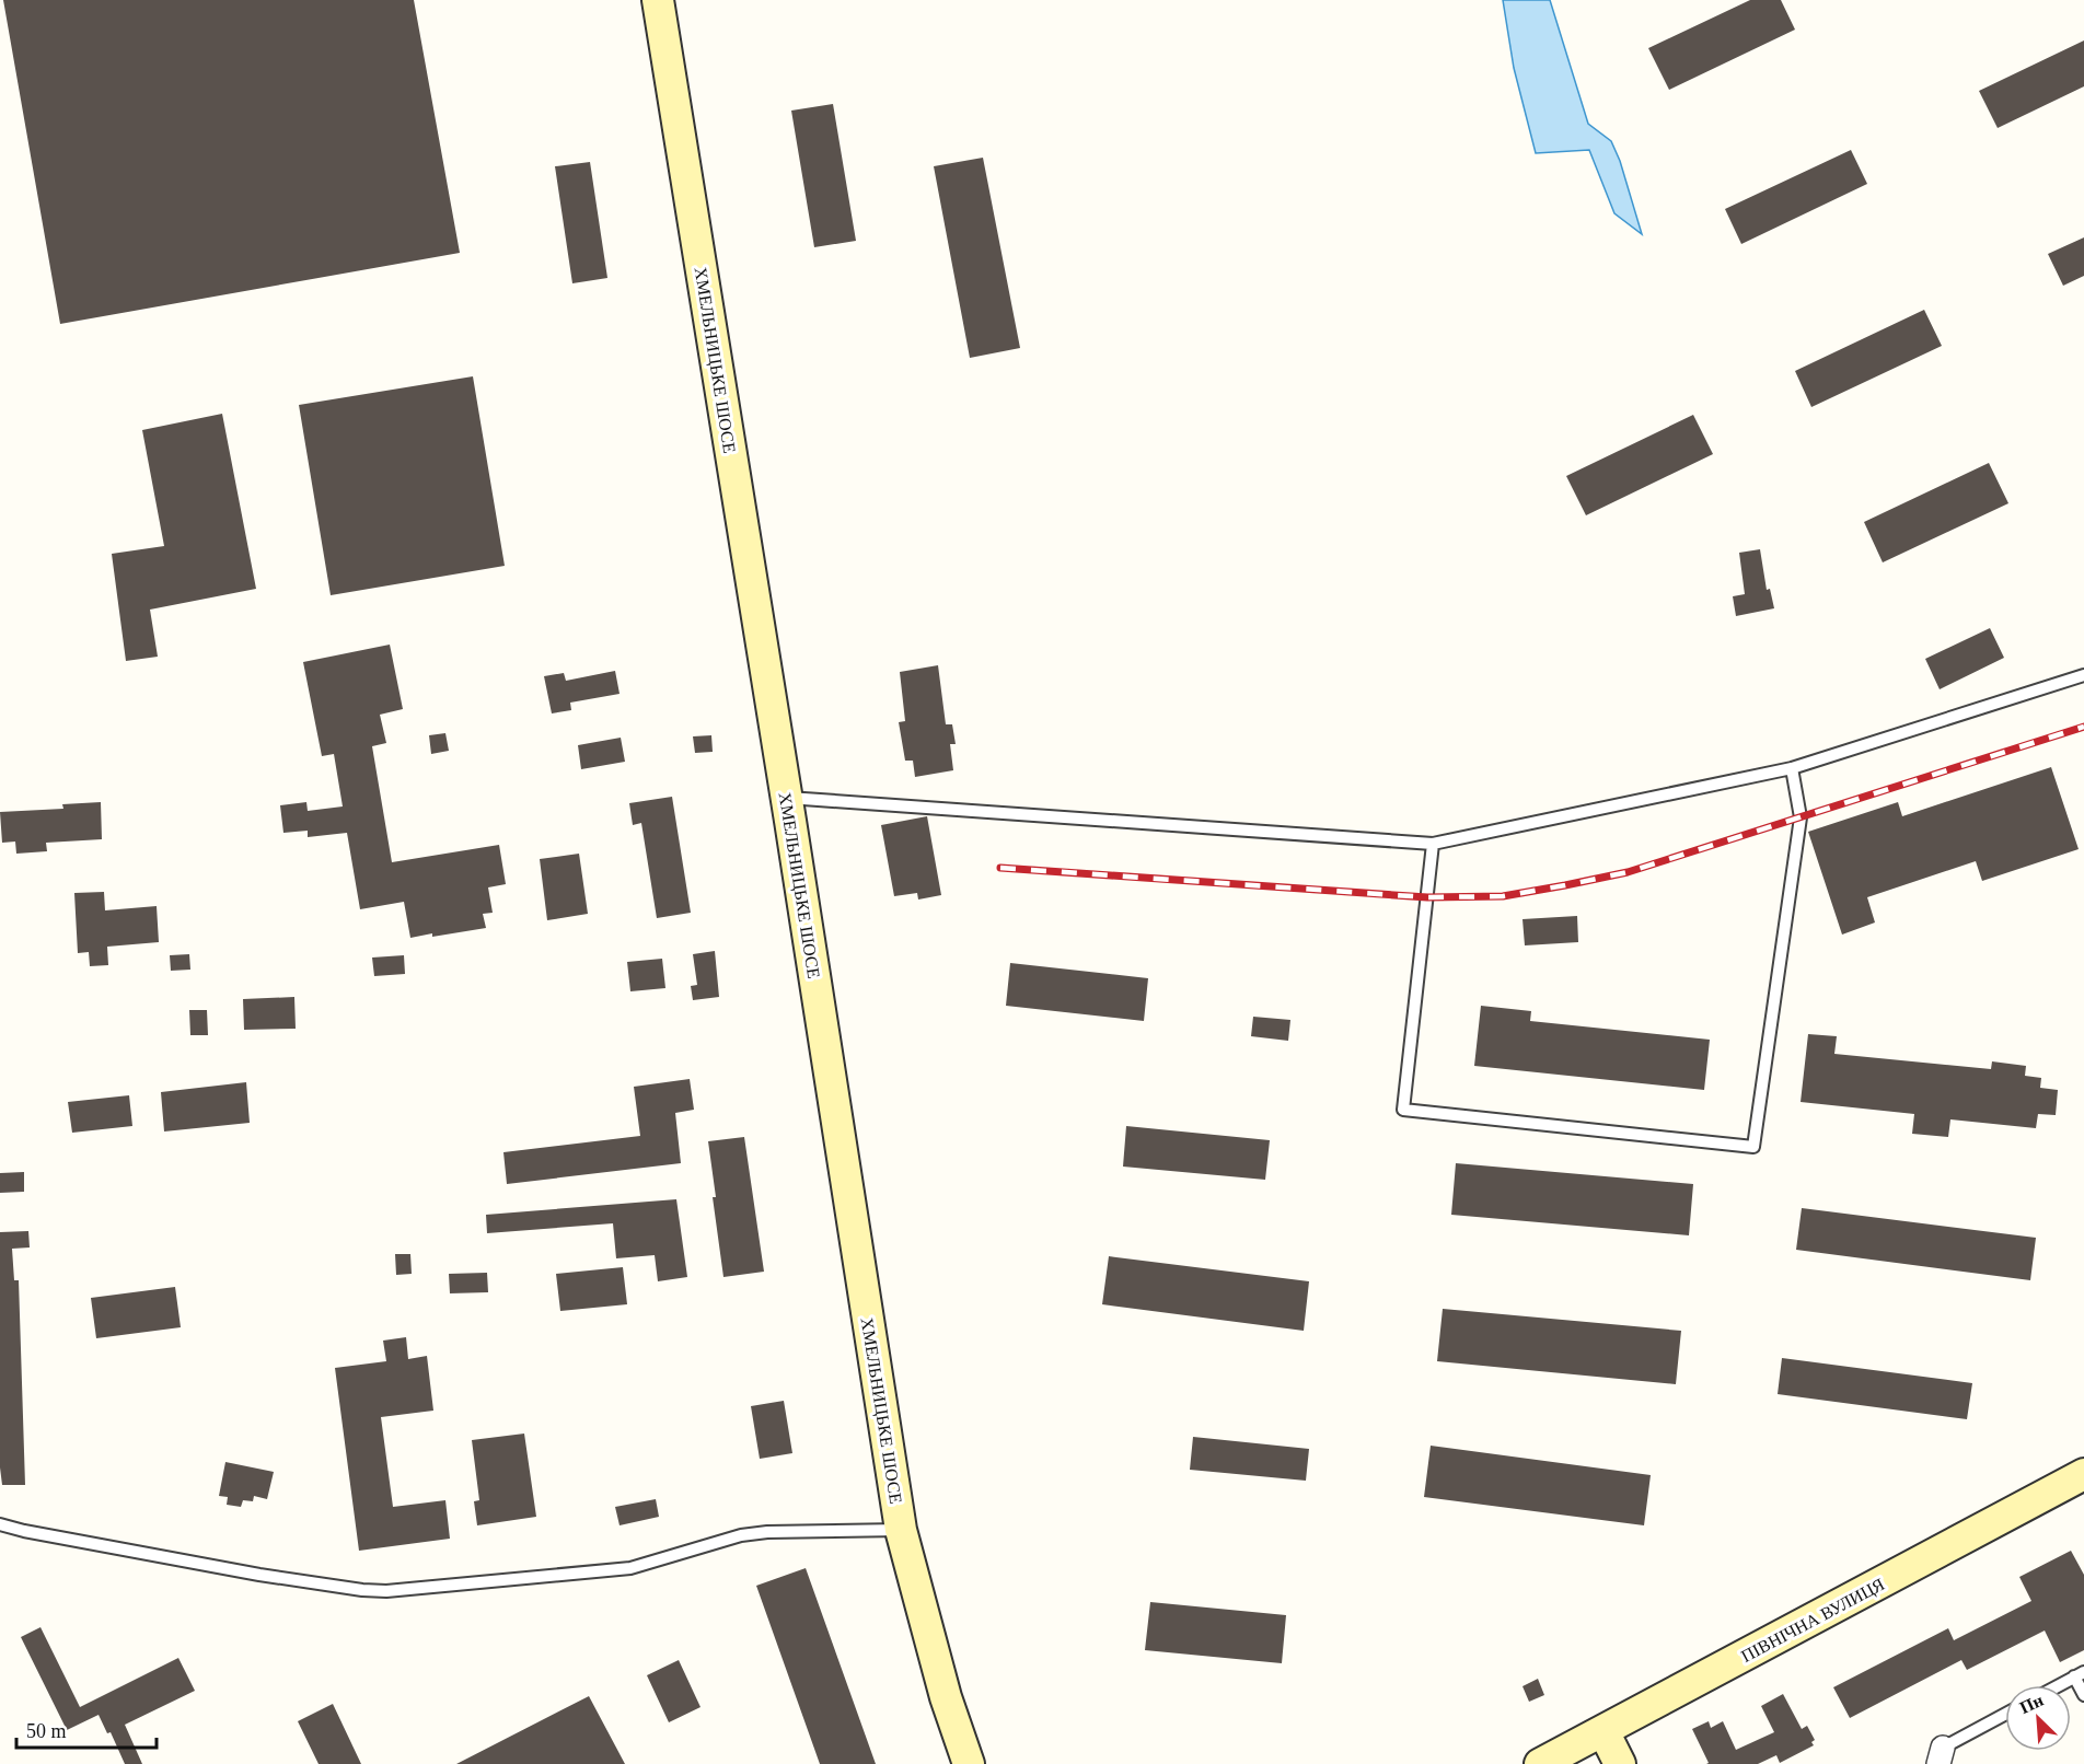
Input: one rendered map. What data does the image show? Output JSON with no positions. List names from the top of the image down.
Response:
{
  "streets": {
    "street": ["ХМЕЛЬНИЦЬКЕ ШОСЕ", "ПІВНІЧНА ВУЛИЦЯ"]
  },
  "scale_bar": "50 m",
  "north": "top left"
}
